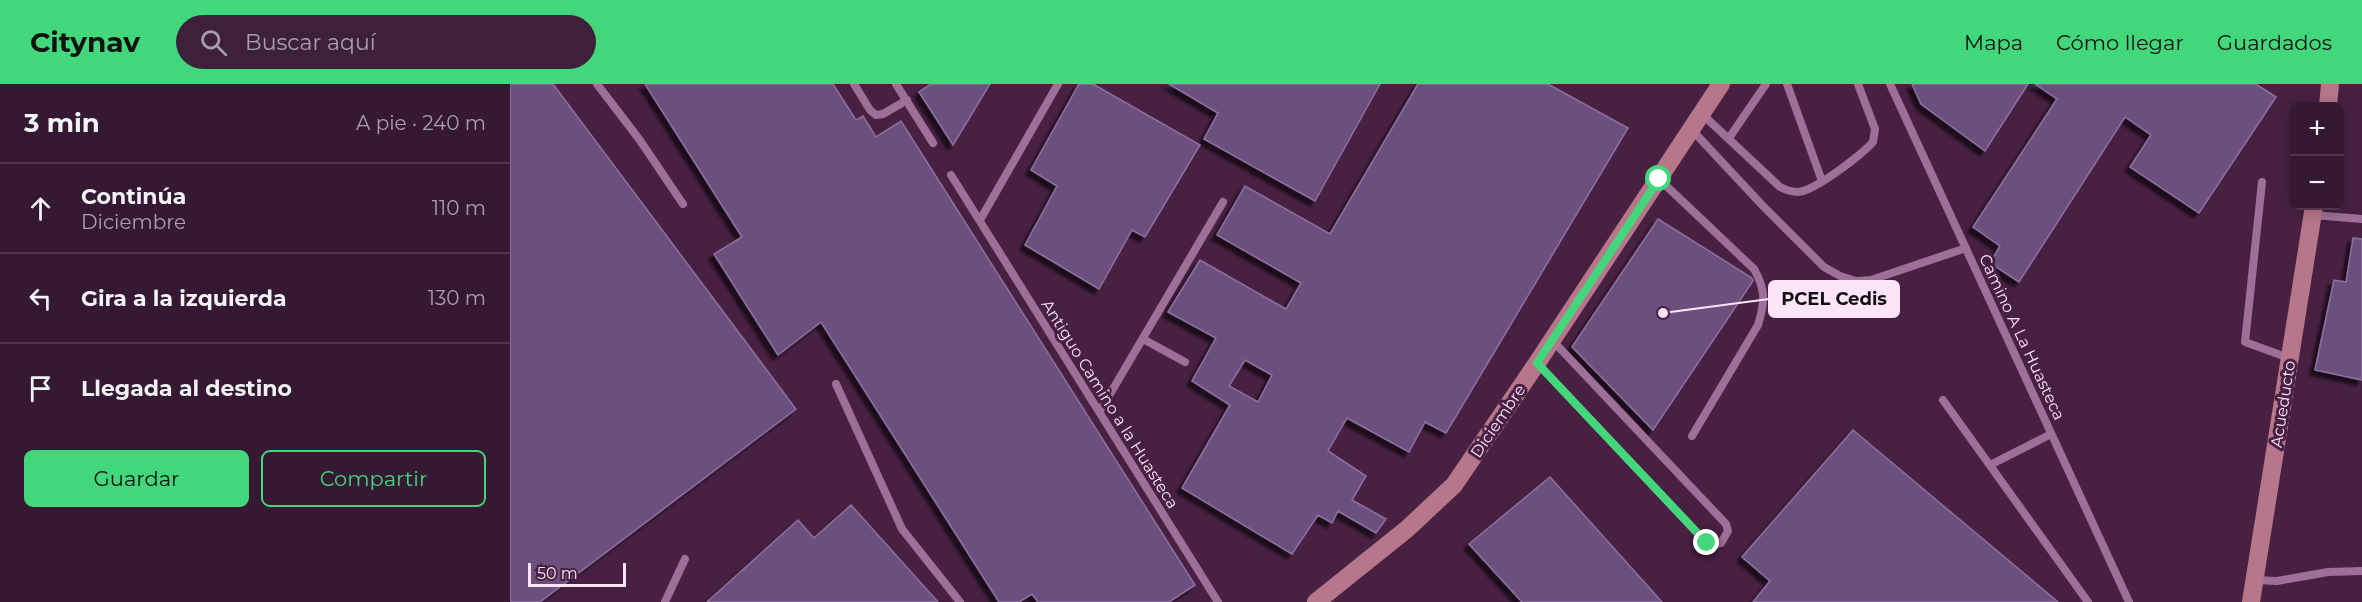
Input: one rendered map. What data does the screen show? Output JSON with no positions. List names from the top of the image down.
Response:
{
  "streets": {
    "street": ["Acueducto", "Diciembre"],
    "lane": ["Camino A La Huasteca", "Antiguo Camino a la Huasteca"]
  },
  "places": ["PCEL Cedis"],
  "scale_bar": "50 m",
  "page": {
    "header": "Citynav",
    "search": "Buscar aquí",
    "nav": ["Mapa", "Cómo llegar", "Guardados"],
    "heading": ["3 min", "A pie · 240 m"],
    "map_buttons": ["+", "−"],
    "list": [
      ["Continúa", "Diciembre", "110 m"],
      ["Gira a la izquierda", "130 m"],
      "Llegada al destino"
    ],
    "buttons": ["Guardar", "Compartir"],
    "scale": "50 m"
  }
}
